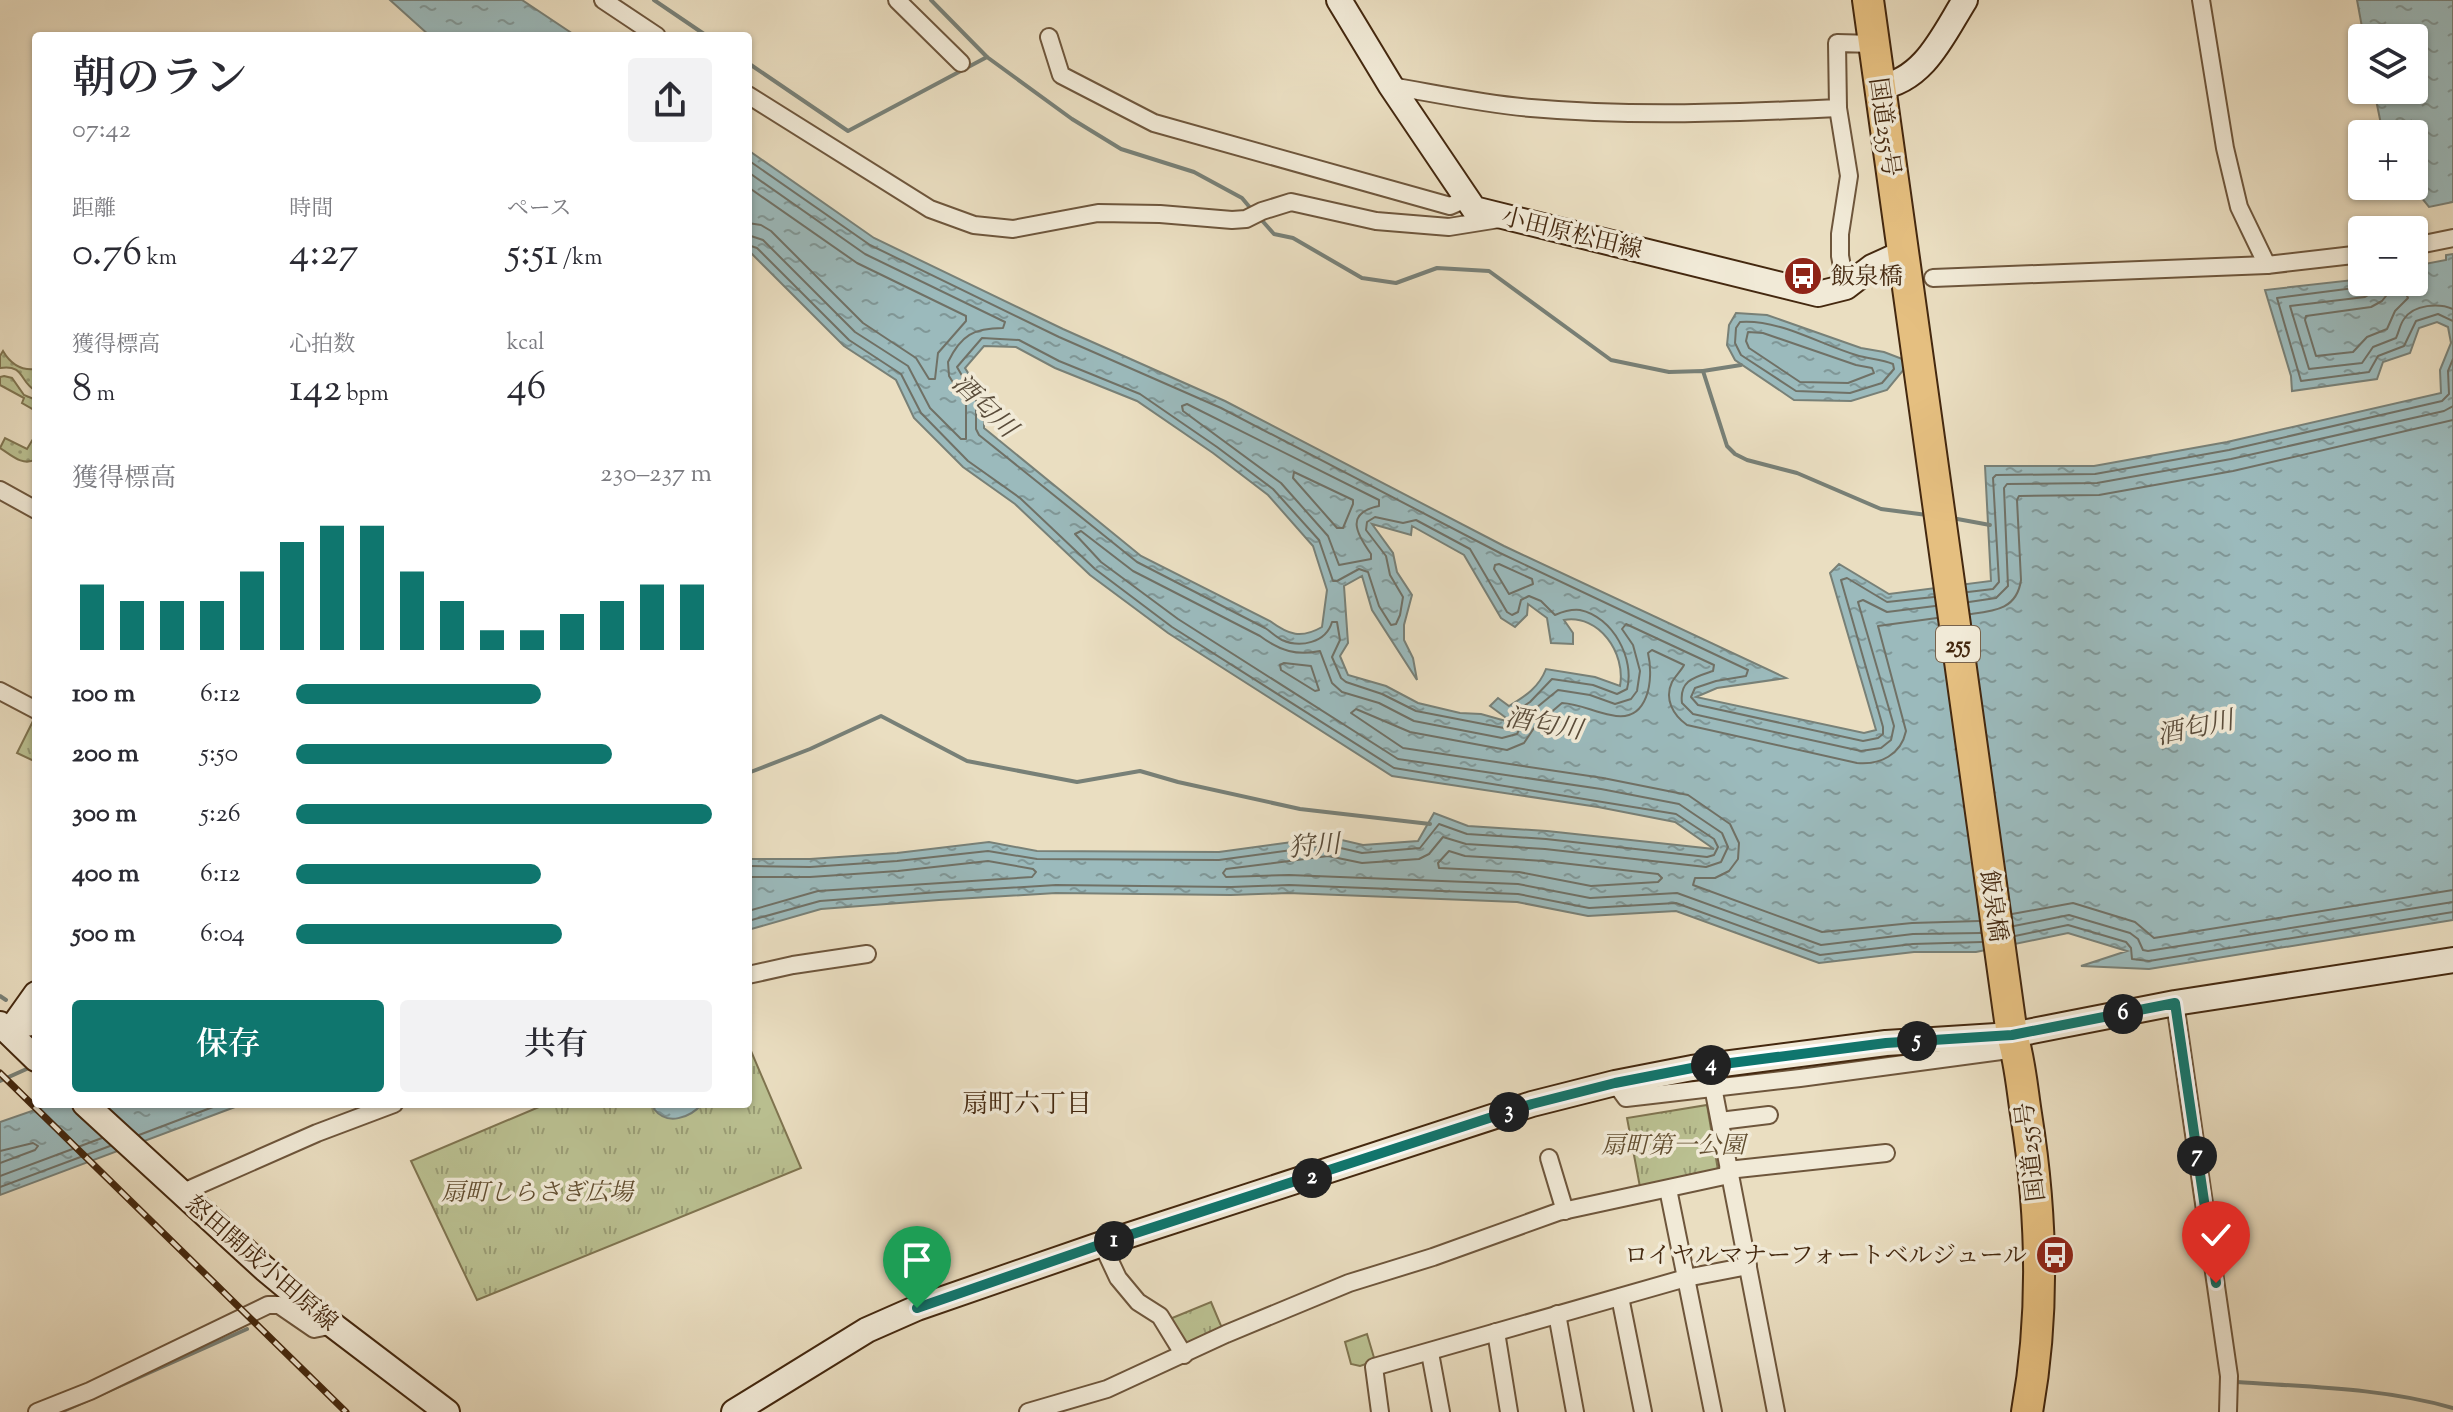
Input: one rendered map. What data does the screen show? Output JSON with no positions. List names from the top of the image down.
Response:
{
  "streets": {
    "highway": ["国道255号", "255", "飯泉橋"],
    "street": ["小田原松田線", "怒田開成小田原線"]
  },
  "crossings": [
    ["国道255号", "小田原松田線"],
    ["国道255号", "飯泉橋"],
    ["小田原松田線", "飯泉橋"]
  ],
  "districts": ["扇町六丁目"],
  "water": ["酒匂川", "狩川"],
  "parks": ["扇町第一公園", "扇町しらさぎ広場"],
  "places": {
    "bus stop": ["飯泉橋", "ロイヤルマナーフォートベルジュール"]
  },
  "page": {
    "map_buttons": ["+", "−"],
    "heading": ["朝のラン", "07:42"],
    "stats": [
      ["距離", "0.76 km"],
      ["時間", "4:27"],
      ["ペース", "5:51 /km"],
      ["獲得標高", "8 m"],
      ["心拍数", "142 bpm"],
      ["kcal", "46"]
    ],
    "chart": ["獲得標高", "230–237 m"],
    "list": [
      {
        "name": "100 m",
        "note": "6:12"
      },
      {
        "name": "200 m",
        "note": "5:50"
      },
      {
        "name": "300 m",
        "note": "5:26"
      },
      {
        "name": "400 m",
        "note": "6:12"
      },
      {
        "name": "500 m",
        "note": "6:04"
      }
    ],
    "buttons": ["保存", "共有"],
    "pins": [
      "6",
      "5",
      "4",
      "3",
      "7",
      "2",
      "1"
    ]
  }
}
